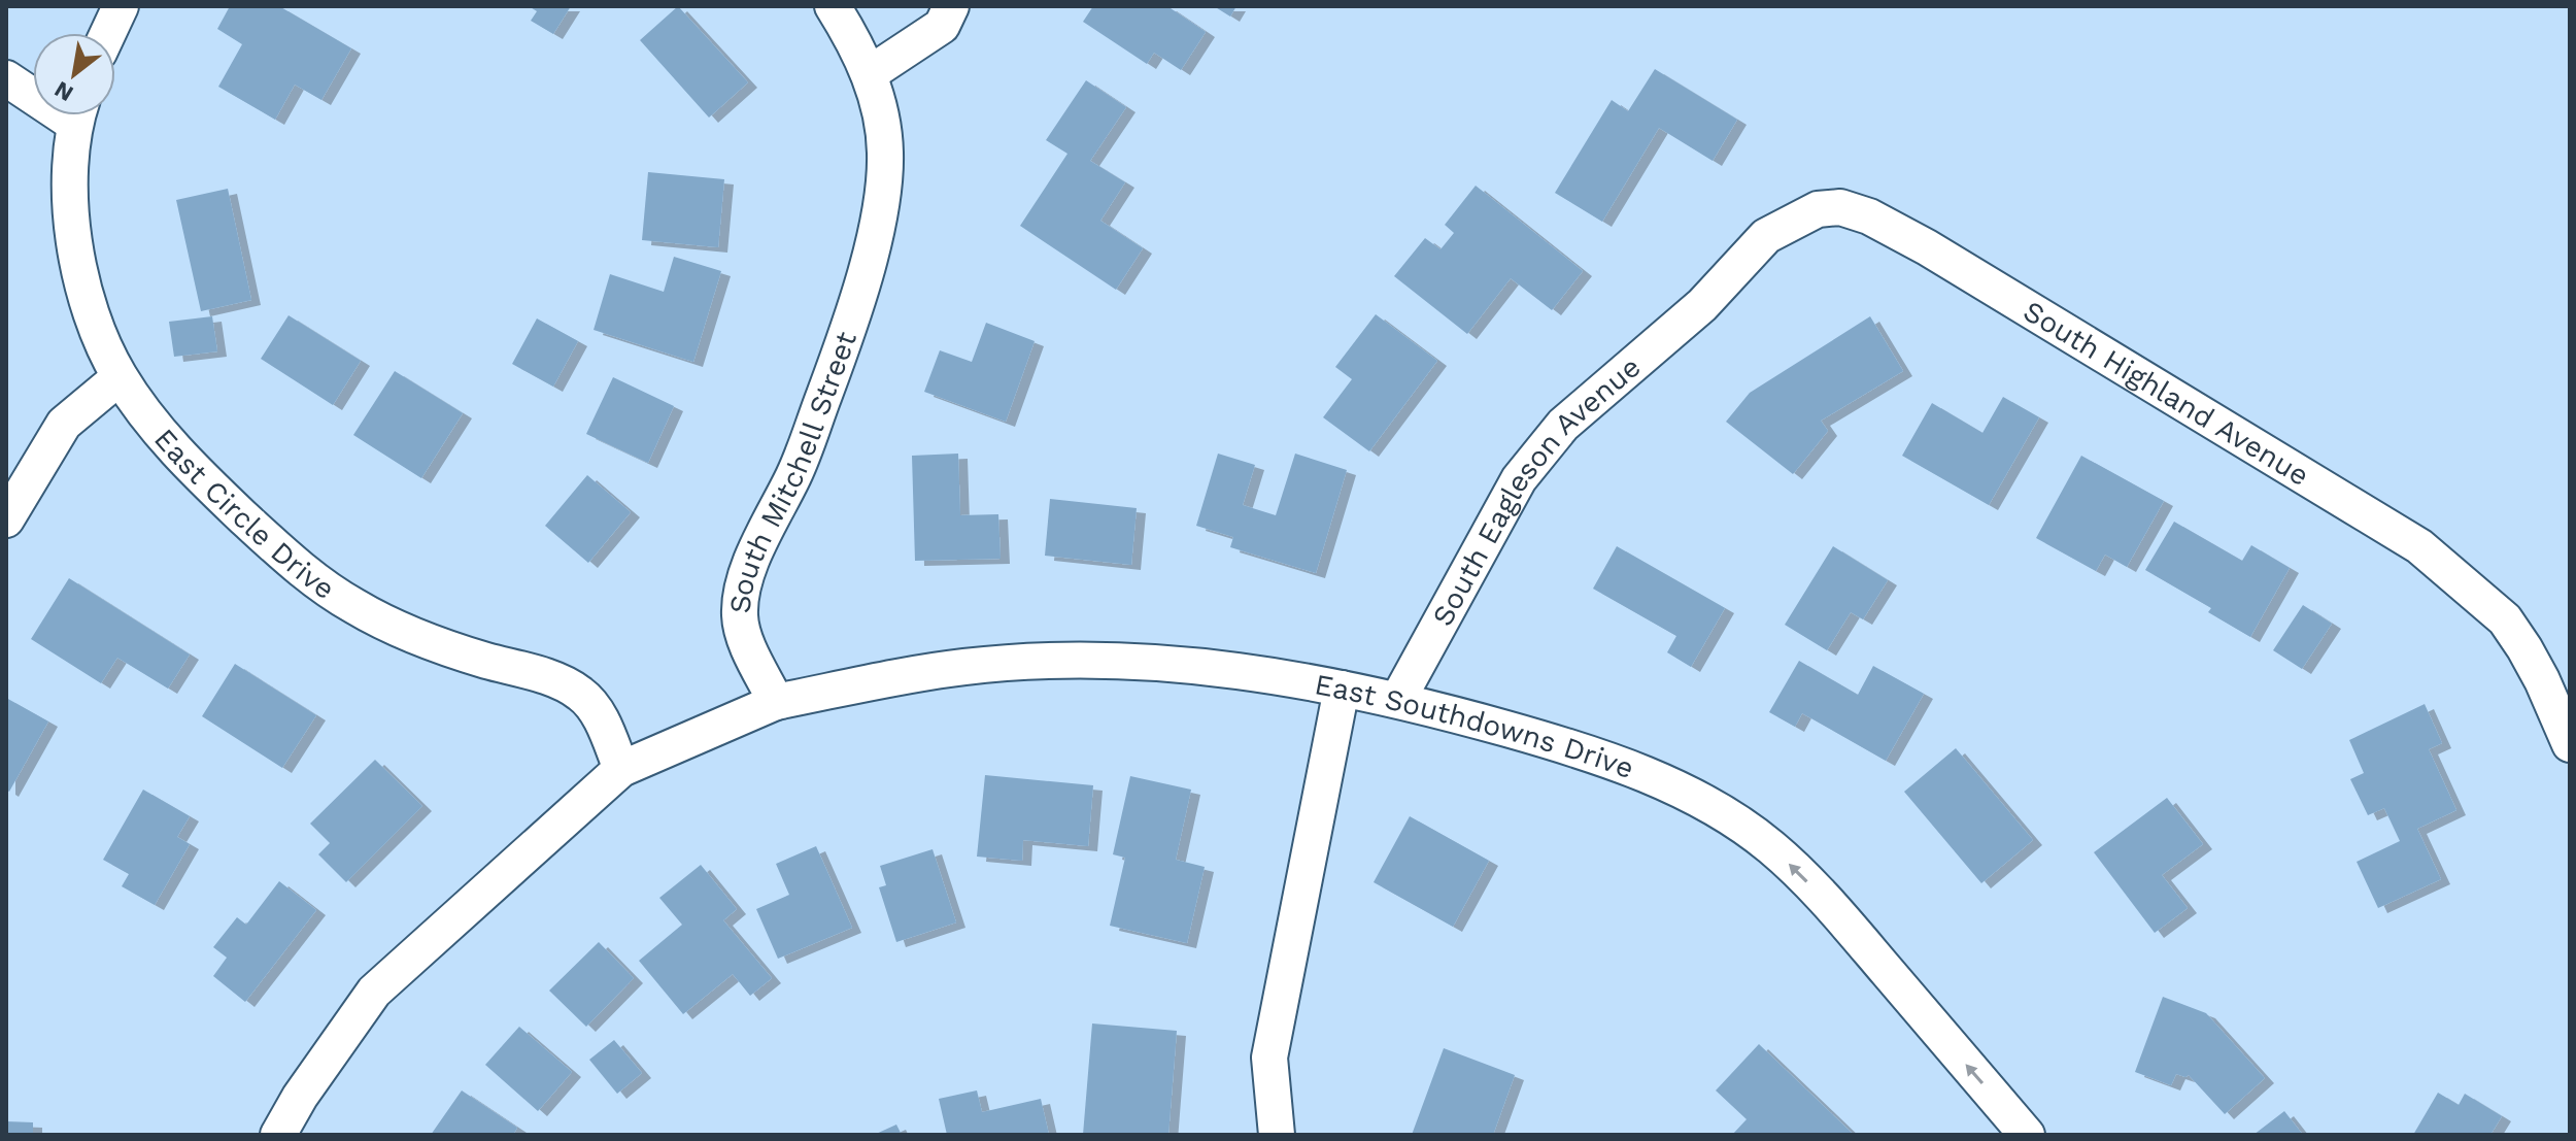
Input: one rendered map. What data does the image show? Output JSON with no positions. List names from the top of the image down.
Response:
{
  "streets": {
    "street": [
      "South Highland Avenue",
      "South Mitchell Street",
      "South Eagleson Avenue",
      "East Circle Drive",
      "East Southdowns Drive"
    ]
  },
  "crossings": [
    ["South Highland Avenue", "South Eagleson Avenue"],
    ["South Mitchell Street", "East Southdowns Drive"],
    ["South Eagleson Avenue", "East Southdowns Drive"]
  ],
  "one_way": ["East Southdowns Drive"],
  "north": "bottom left"
}
